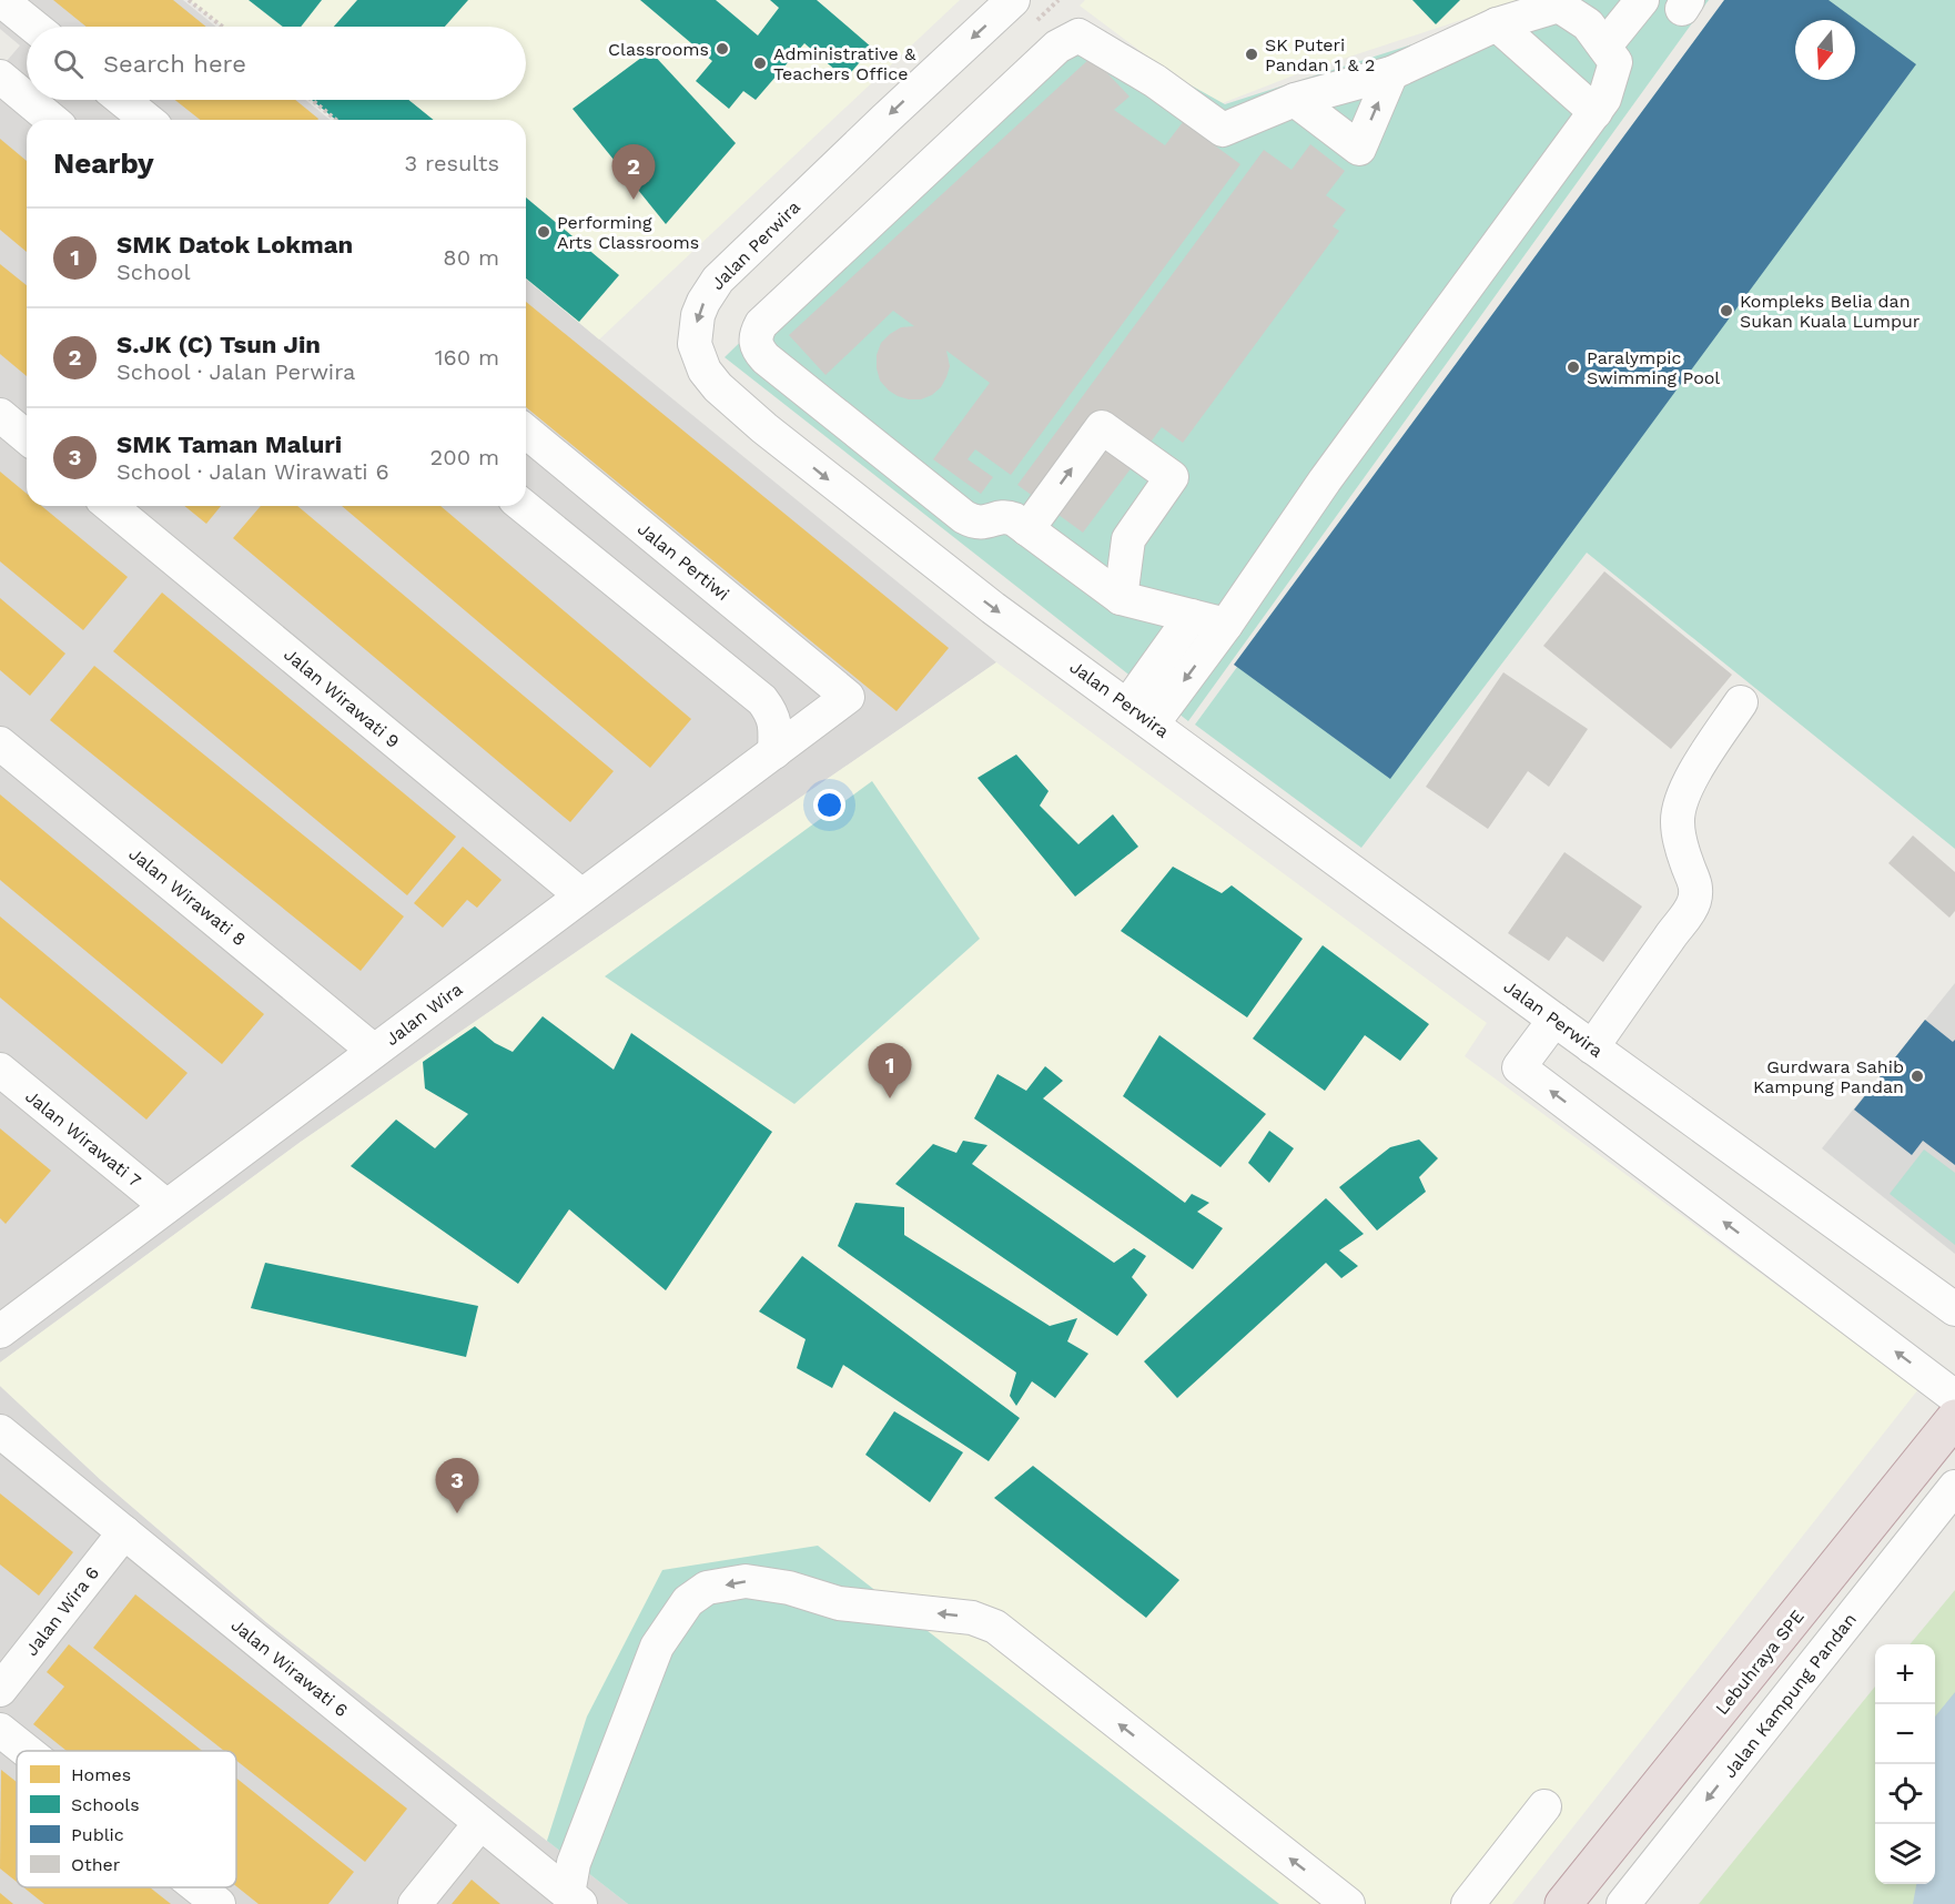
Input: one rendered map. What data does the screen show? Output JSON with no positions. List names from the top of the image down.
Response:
{
  "streets": {
    "highway": ["Lebuhraya SPE"],
    "street": [
      "Jalan Perwira",
      "Jalan Pertiwi",
      "Jalan Wirawati 9",
      "Jalan Wirawati 8",
      "Jalan Wira",
      "Jalan Wirawati 7",
      "Jalan Wira 6",
      "Jalan Wirawati 6",
      "Jalan Kampung Pandan"
    ]
  },
  "crossings": [
    ["Jalan Pertiwi", "Jalan Wira"],
    ["Jalan Wirawati 9", "Jalan Wira"],
    ["Jalan Wirawati 8", "Jalan Wira"],
    ["Jalan Wira", "Jalan Wirawati 7"],
    ["Jalan Wira 6", "Jalan Wirawati 6"]
  ],
  "places": [
    "Classrooms",
    "SK Puteri Pandan 1 & 2",
    "Administrative & Teachers Office",
    "Performing Arts Classrooms",
    "Kompleks Belia dan Sukan Kuala Lumpur",
    "Paralympic Swimming Pool",
    "Gurdwara Sahib Kampung Pandan"
  ],
  "legend": [
    "Homes",
    "Schools",
    "Public",
    "Other"
  ],
  "north": "bottom",
  "page": {
    "search": "Search here",
    "heading": ["Nearby", "3 results"],
    "pins": ["2", "1", "3"],
    "list": [
      {
        "mark": "1",
        "name": "SMK Datok Lokman",
        "note": "School",
        "value": "80 m"
      },
      {
        "mark": "2",
        "name": "S.JK (C) Tsun Jin",
        "note": "School · Jalan Perwira",
        "value": "160 m"
      },
      {
        "mark": "3",
        "name": "SMK Taman Maluri",
        "note": "School · Jalan Wirawati 6",
        "value": "200 m"
      }
    ],
    "map_buttons": ["+", "−"]
  }
}
